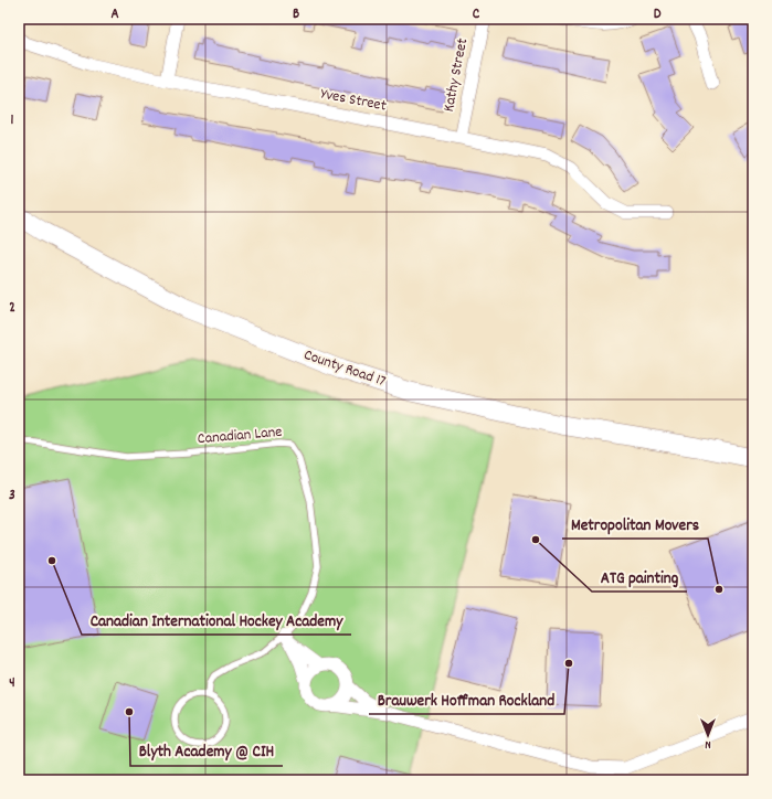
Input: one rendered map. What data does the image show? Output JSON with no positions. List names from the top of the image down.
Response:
{
  "streets": {
    "main road": ["County Road 17"],
    "street": ["Kathy Street", "Yves Street"],
    "lane": ["Canadian Lane"]
  },
  "crossings": [
    ["Kathy Street", "Yves Street"]
  ],
  "places": [
    "ATG painting",
    "Canadian International Hockey Academy",
    "Metropolitan Movers",
    "Brauwerk Hoffman Rockland",
    "Blyth Academy @ CIH"
  ],
  "north": "bottom",
  "grid": {
    "columns": [
      "A",
      "B",
      "C",
      "D"
    ],
    "rows": [
      "1",
      "2",
      "3",
      "4"
    ]
  }
}
